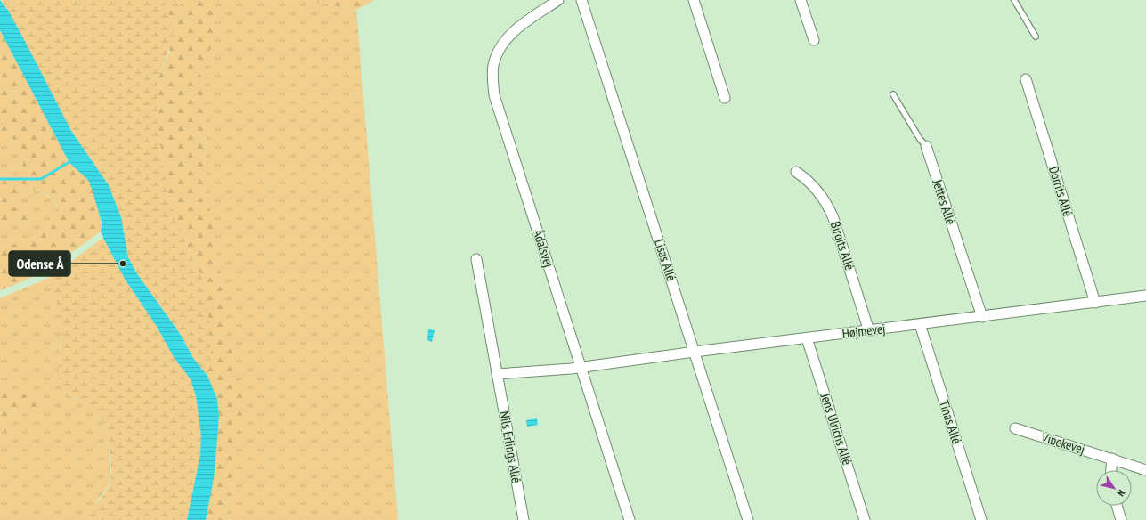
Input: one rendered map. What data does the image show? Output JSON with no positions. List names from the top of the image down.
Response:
{
  "streets": {
    "street": [
      "Dorrits Allé",
      "Jettes Allé",
      "Birgits Allé",
      "Ådalsvej",
      "Lisas Allé",
      "Højmevej",
      "Tinas Allé",
      "Jens Ulrichs Allé",
      "Vibekevej",
      "Nils Erlings Allé"
    ]
  },
  "crossings": [
    ["Dorrits Allé", "Højmevej"],
    ["Jettes Allé", "Højmevej"],
    ["Birgits Allé", "Højmevej"],
    ["Ådalsvej", "Højmevej"],
    ["Lisas Allé", "Højmevej"],
    ["Højmevej", "Tinas Allé"],
    ["Højmevej", "Jens Ulrichs Allé"]
  ],
  "places": ["Odense Å"],
  "north": "bottom right"
}
